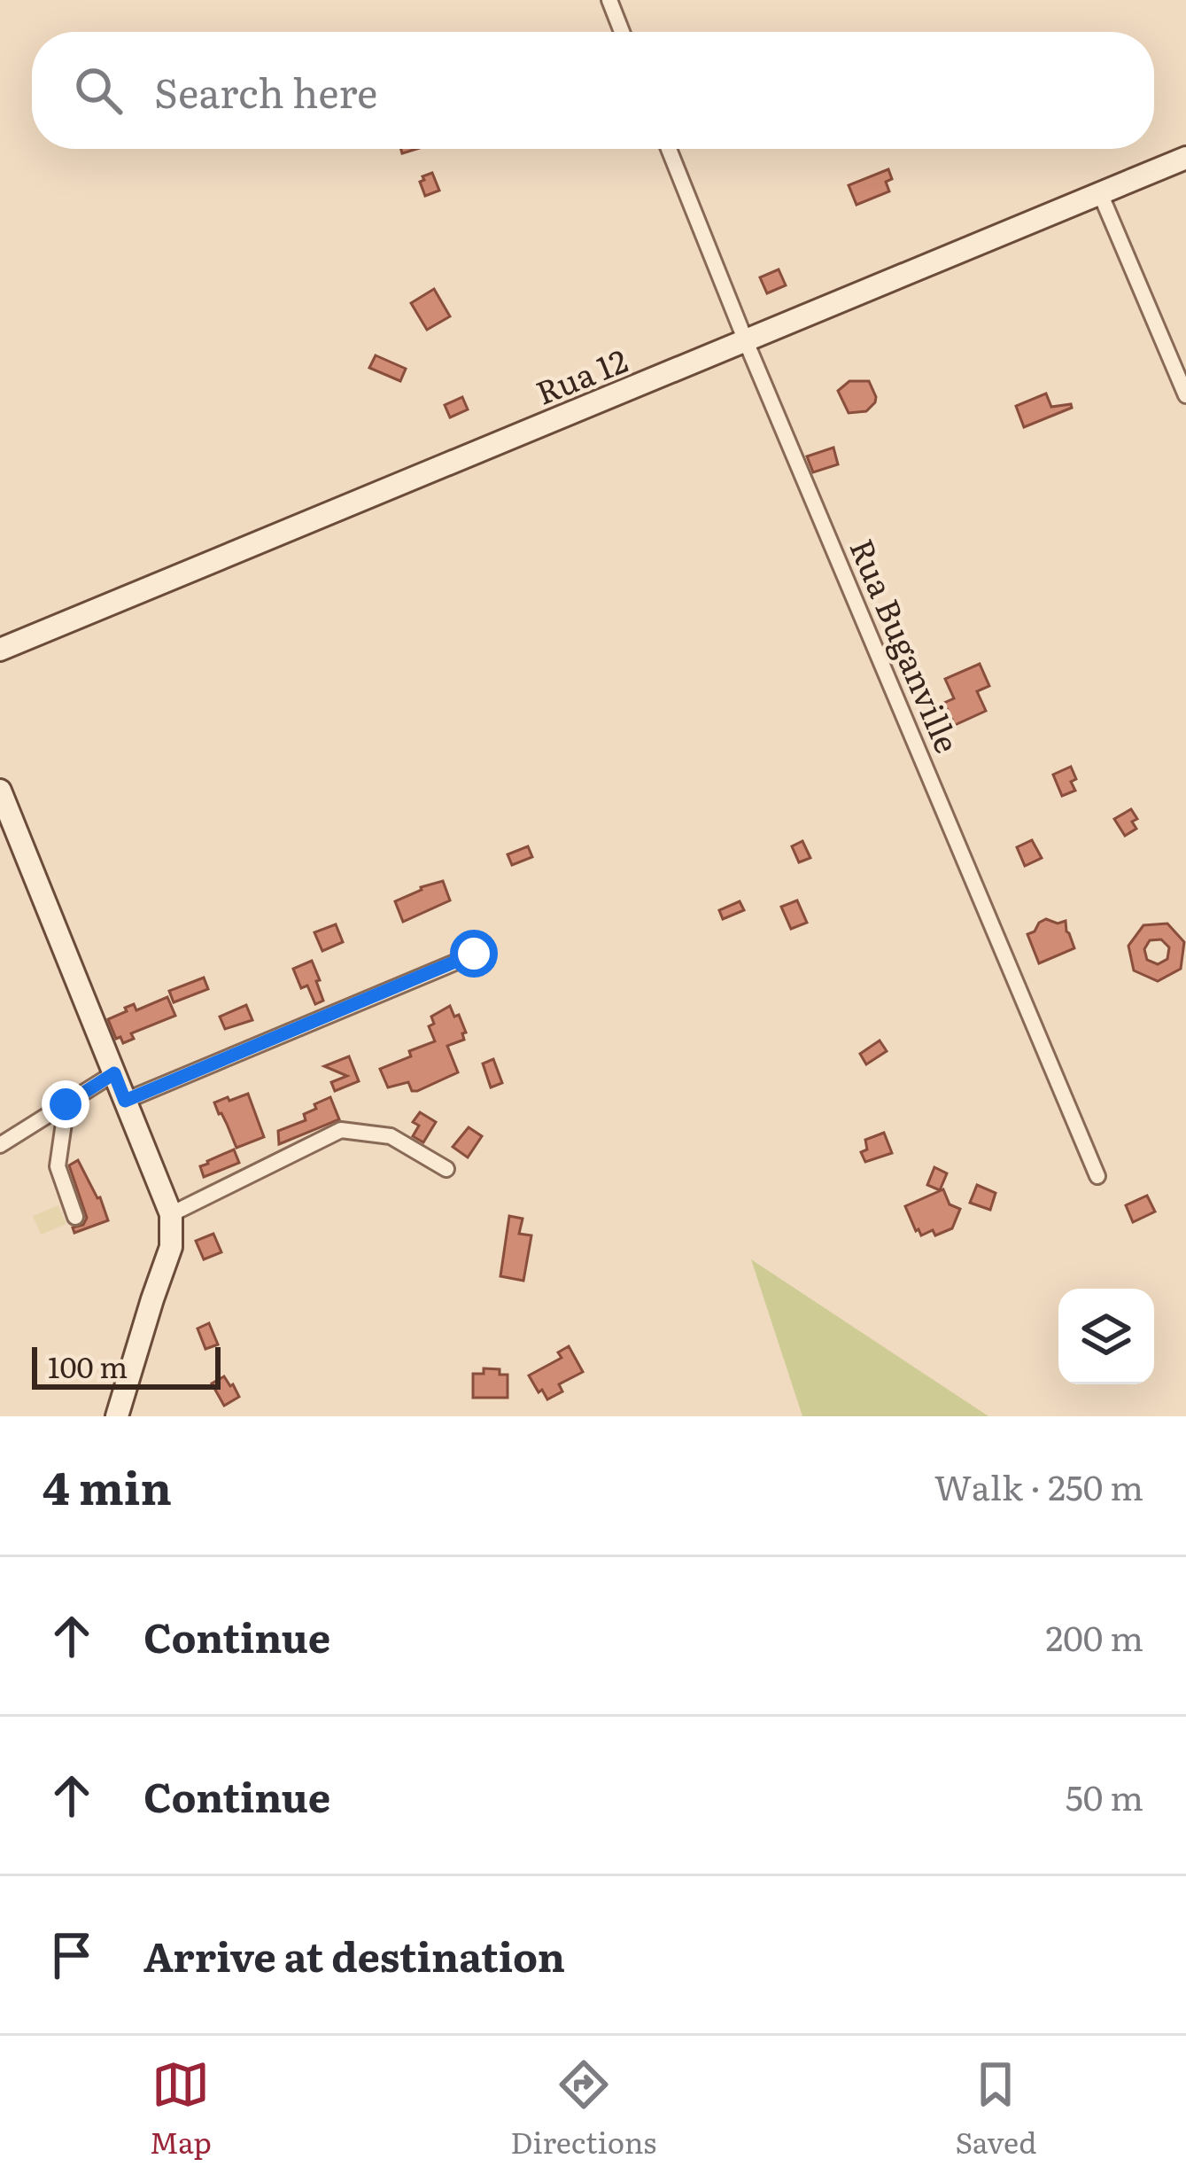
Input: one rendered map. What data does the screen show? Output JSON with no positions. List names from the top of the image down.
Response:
{
  "streets": {
    "street": ["Rua 12", "Rua Buganville"]
  },
  "crossings": [
    ["Rua 12", "Rua Buganville"]
  ],
  "scale_bar": "100 m",
  "page": {
    "search": "Search here",
    "scale": "100 m",
    "heading": ["4 min", "Walk · 250 m"],
    "list": [
      ["Continue", "200 m"],
      ["Continue", "50 m"],
      "Arrive at destination"
    ],
    "nav": ["Map", "Directions", "Saved"]
  }
}
